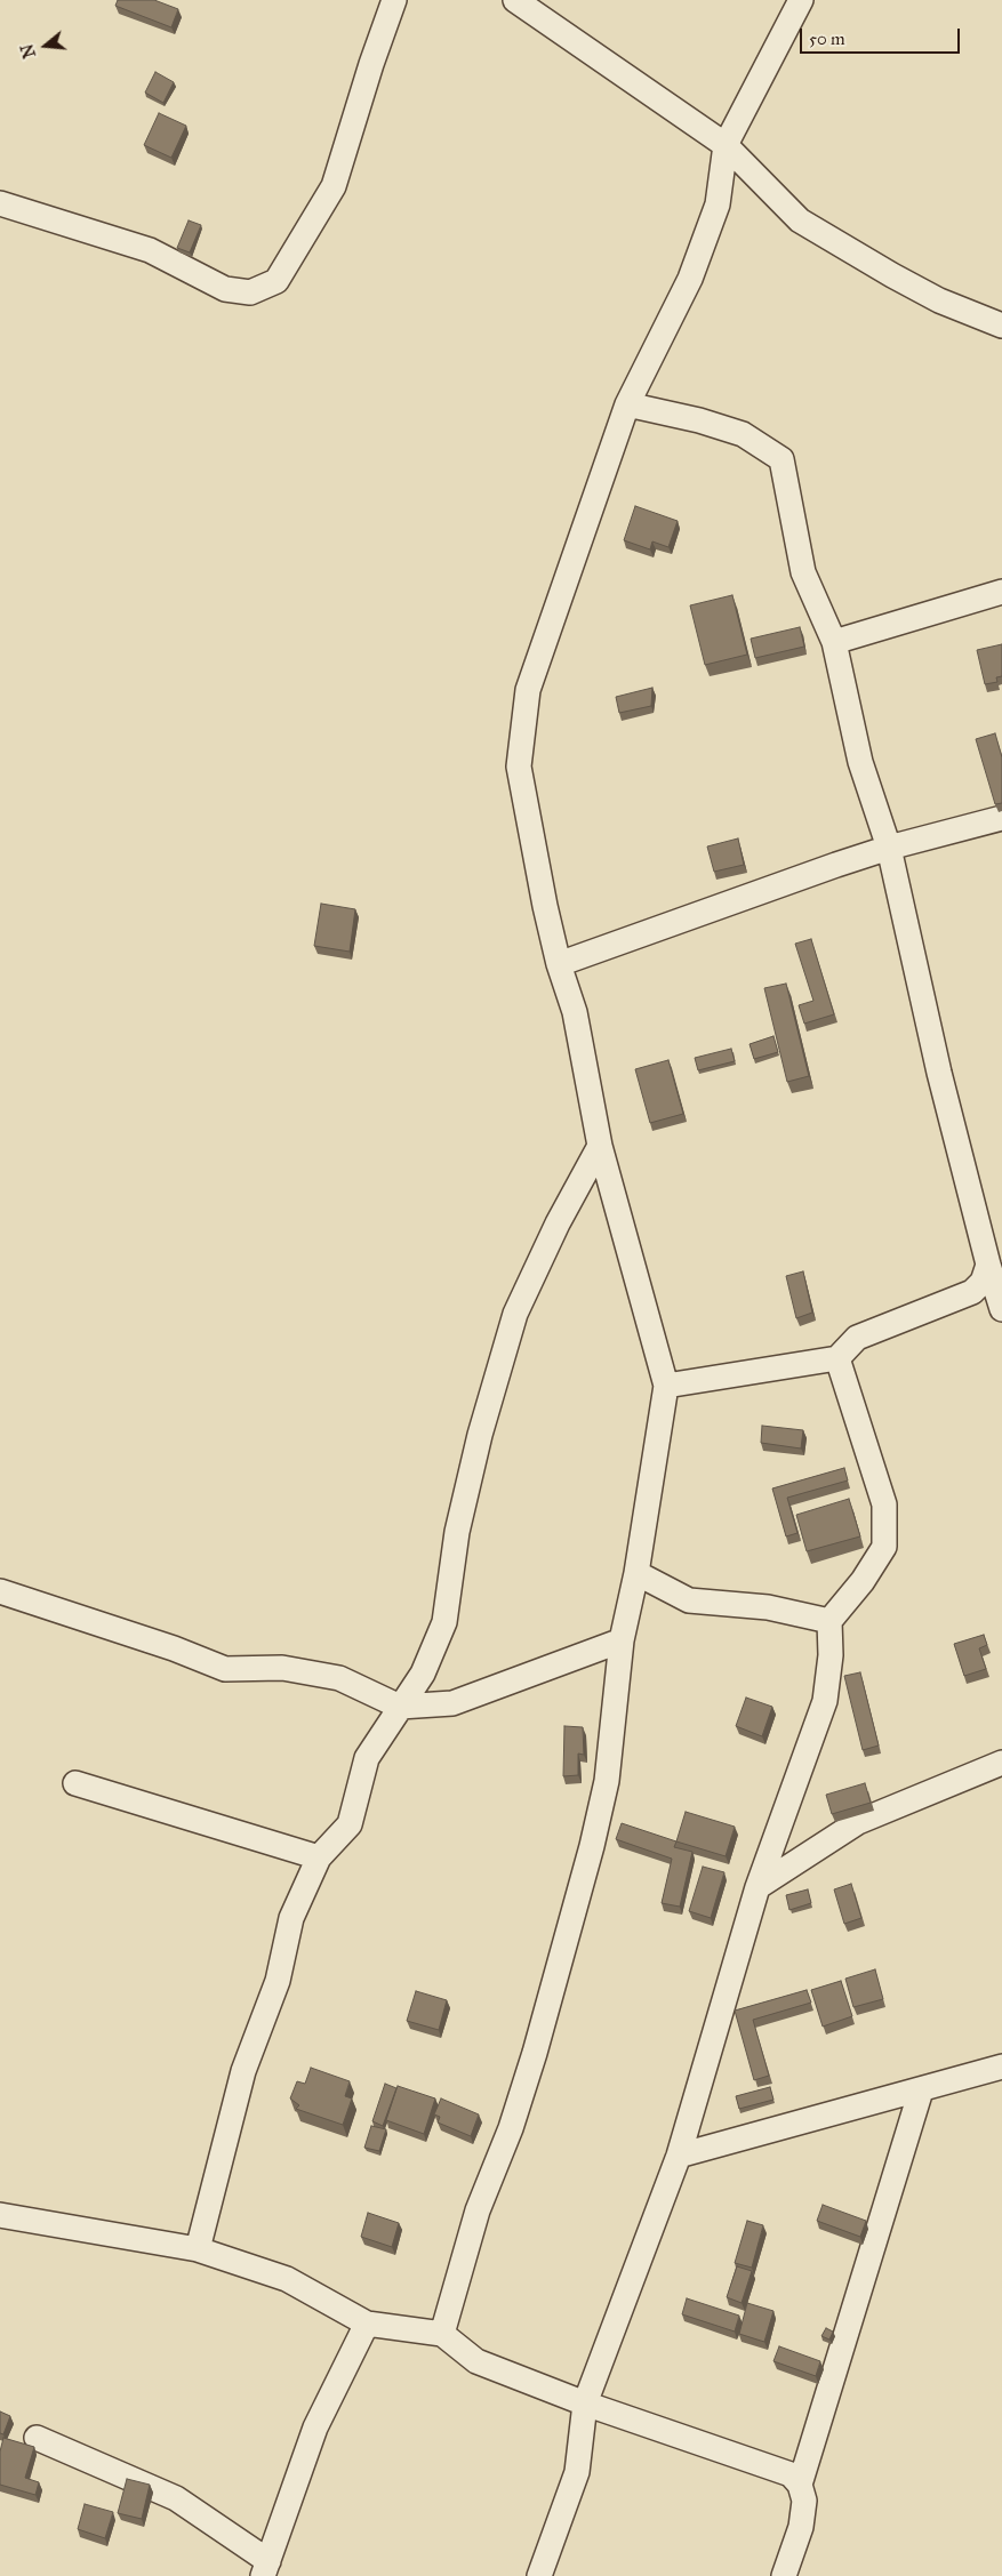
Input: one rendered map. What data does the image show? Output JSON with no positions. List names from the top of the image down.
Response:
{
  "scale_bar": "50 m",
  "north": "left"
}
